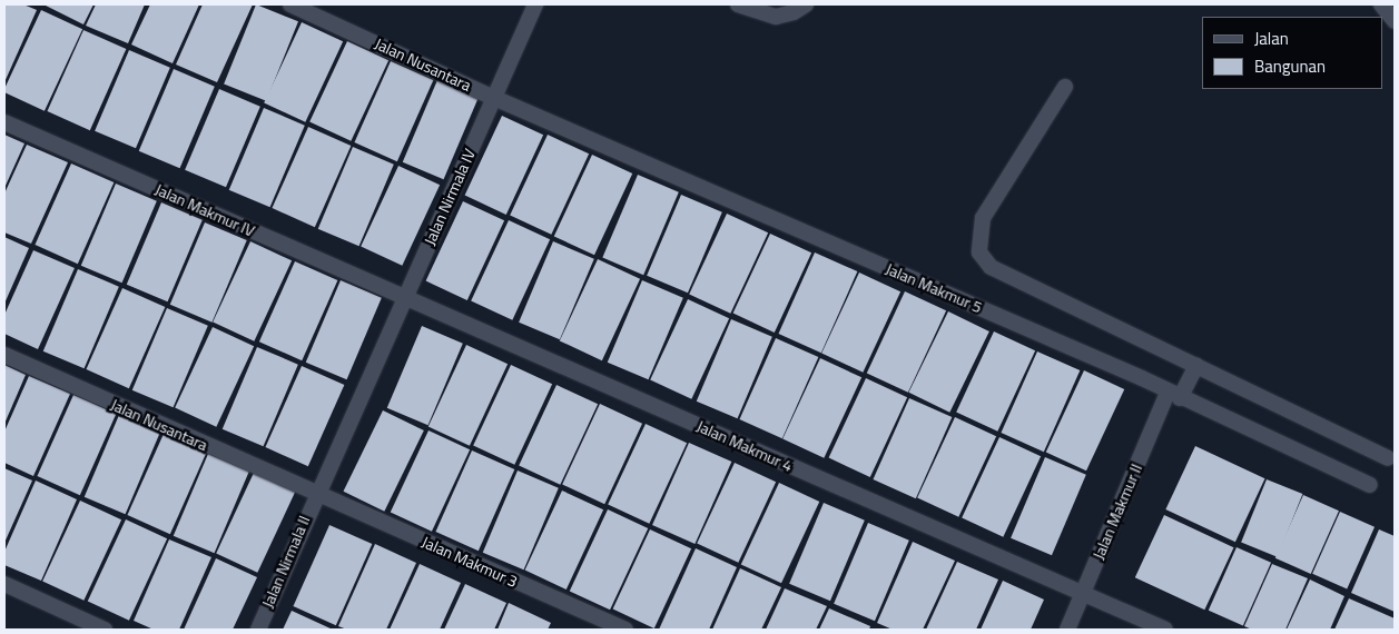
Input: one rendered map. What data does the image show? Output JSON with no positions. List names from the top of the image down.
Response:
{
  "streets": {
    "street": [
      "Jalan Nusantara",
      "Jalan Nirmala IV",
      "Jalan Makmur IV",
      "Jalan Makmur 5",
      "Jalan Makmur 4",
      "Jalan Makmur II",
      "Jalan Nirmala II",
      "Jalan Makmur 3"
    ]
  },
  "crossings": [
    ["Jalan Nusantara", "Jalan Nirmala IV"],
    ["Jalan Nusantara", "Jalan Makmur 5"],
    ["Jalan Nusantara", "Jalan Nirmala II"],
    ["Jalan Nusantara", "Jalan Makmur 3"],
    ["Jalan Nirmala IV", "Jalan Makmur IV"],
    ["Jalan Nirmala IV", "Jalan Makmur 5"],
    ["Jalan Nirmala IV", "Jalan Makmur 4"],
    ["Jalan Nirmala IV", "Jalan Nirmala II"],
    ["Jalan Nirmala IV", "Jalan Makmur 3"],
    ["Jalan Makmur IV", "Jalan Makmur 4"],
    ["Jalan Makmur 5", "Jalan Makmur II"],
    ["Jalan Makmur 4", "Jalan Makmur II"],
    ["Jalan Nirmala II", "Jalan Makmur 3"]
  ],
  "legend": ["Jalan", "Bangunan"]
}
